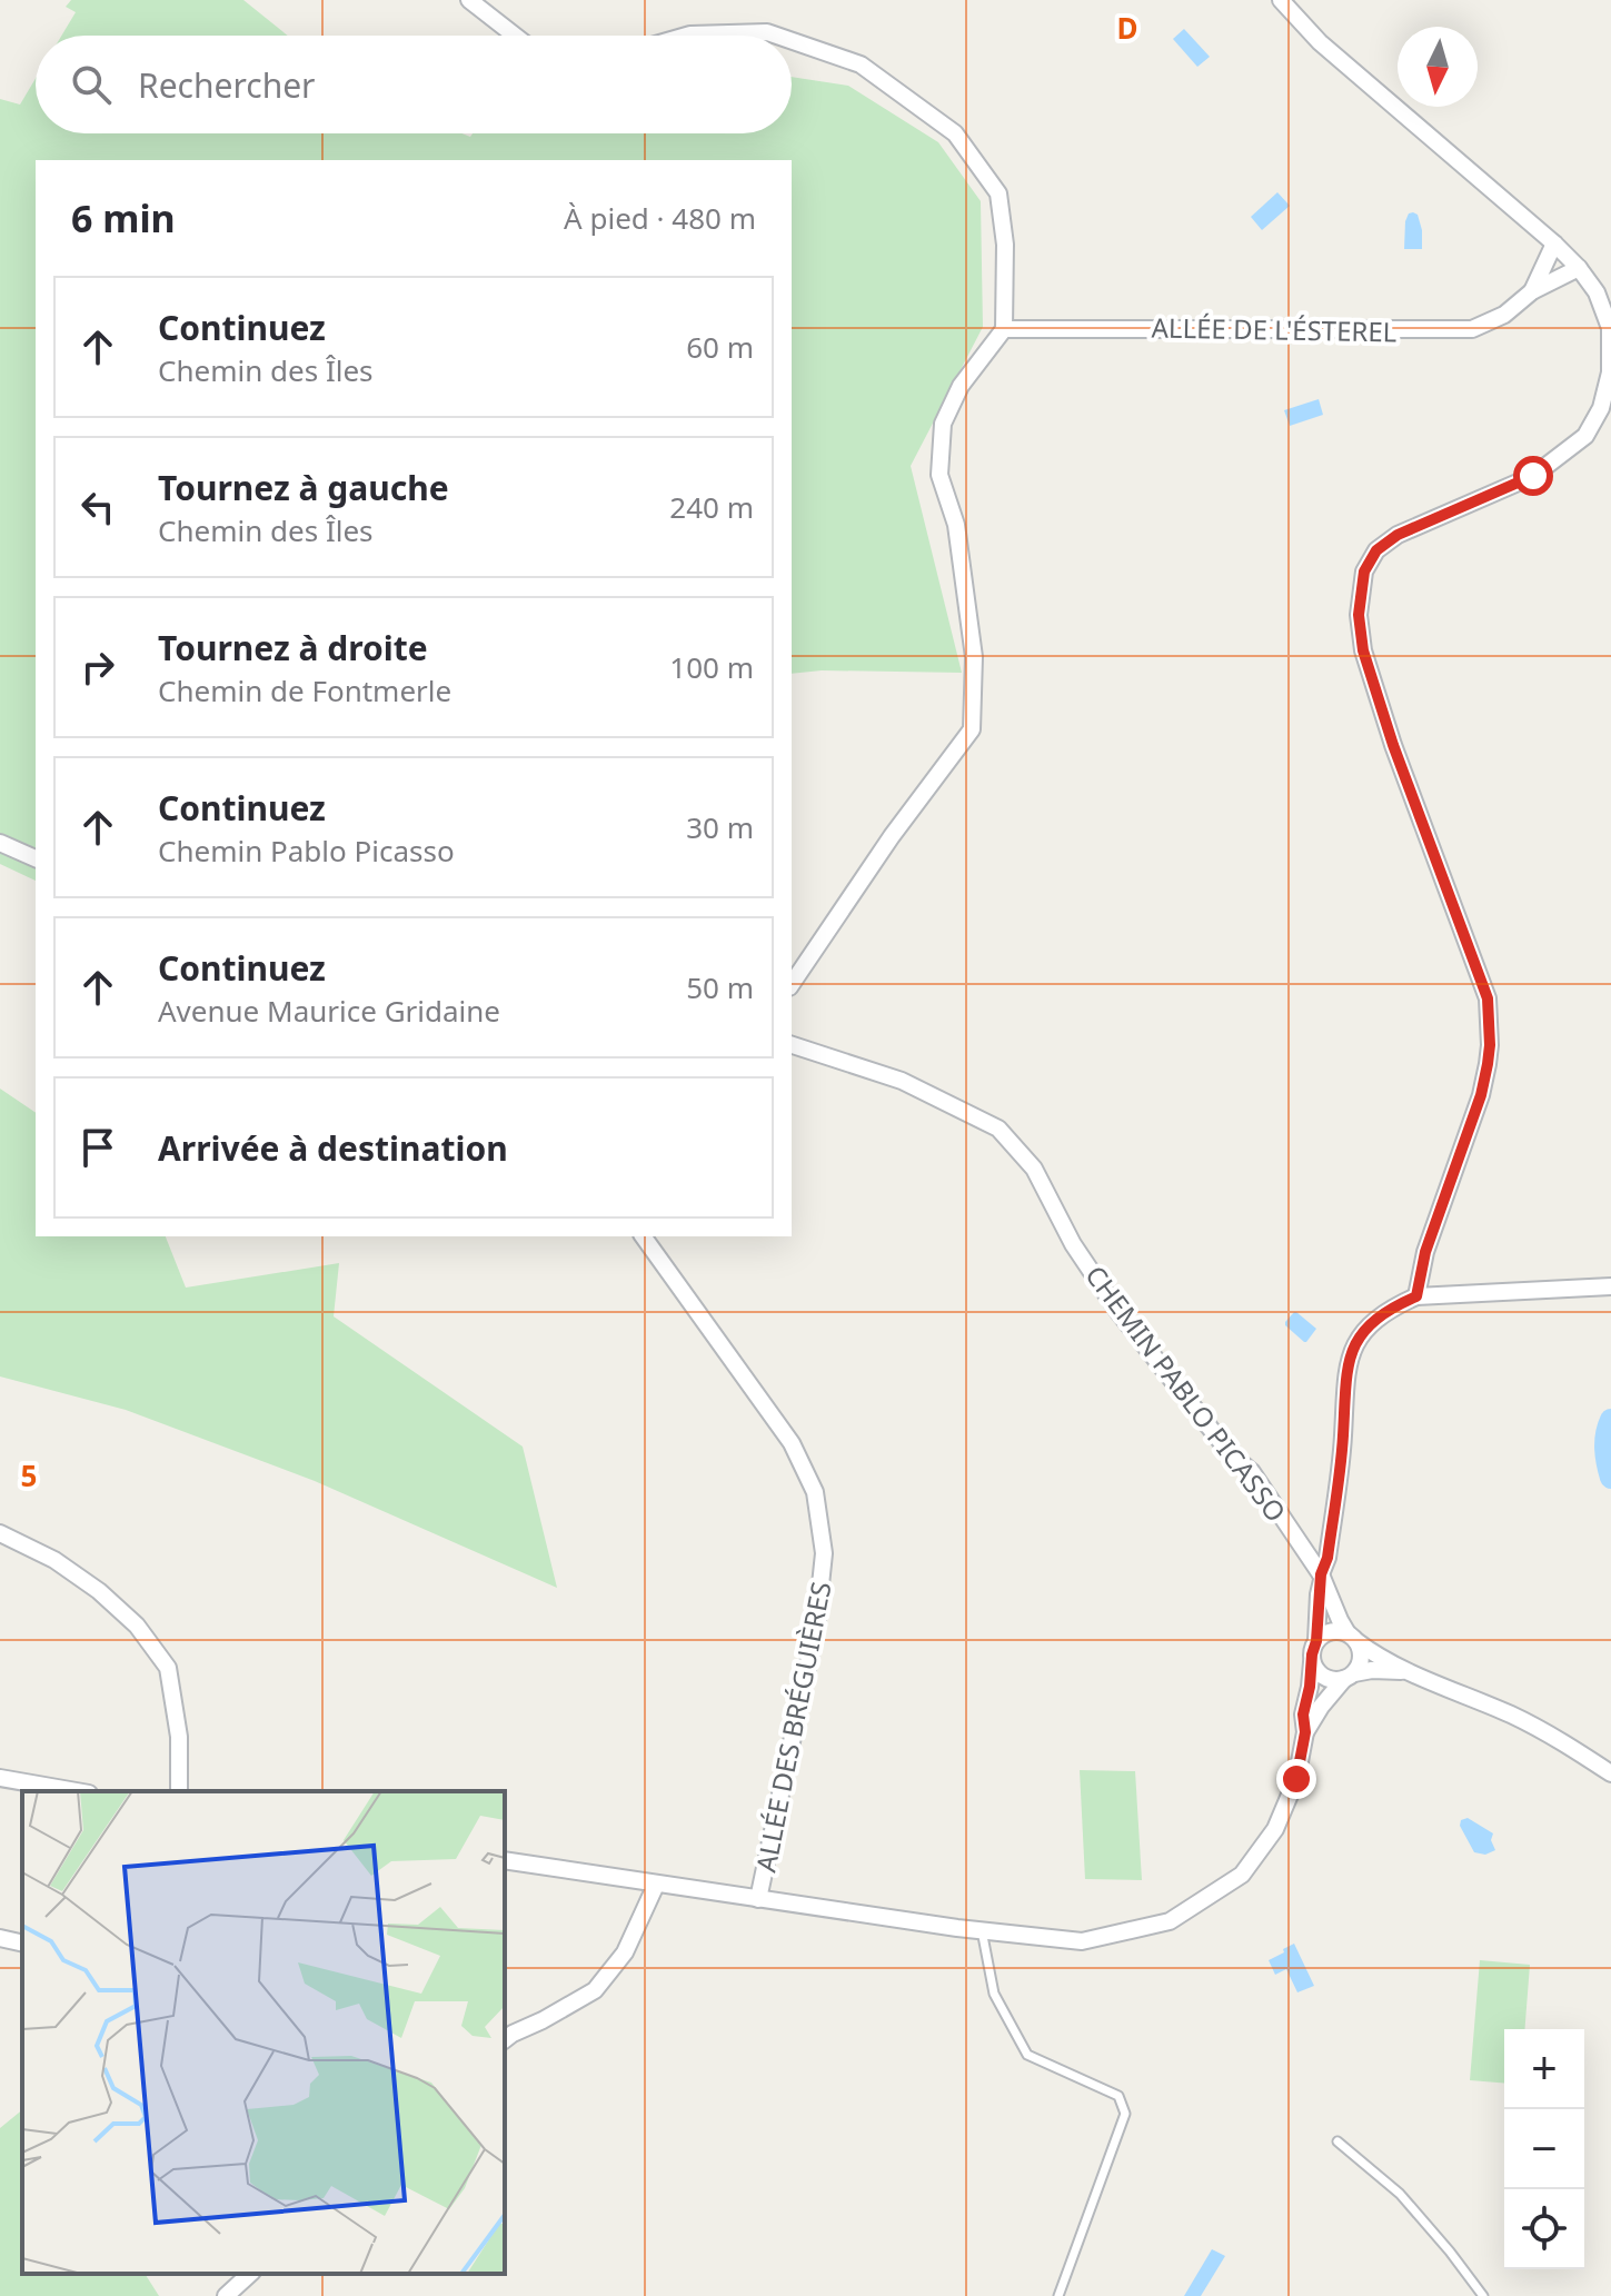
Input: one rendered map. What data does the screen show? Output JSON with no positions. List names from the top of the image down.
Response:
{
  "streets": {
    "street": ["ALLÉE DE L'ÉSTEREL", "CHEMIN PABLO PICASSO", "ALLÉE DES BRÉGUIÈRES"]
  },
  "north": "bottom",
  "page": {
    "search": "Rechercher",
    "heading": ["6 min", "À pied · 480 m"],
    "list": [
      ["Continuez", "Chemin des Îles", "60 m"],
      ["Tournez à gauche", "Chemin des Îles", "240 m"],
      ["Tournez à droite", "Chemin de Fontmerle", "100 m"],
      ["Continuez", "Chemin Pablo Picasso", "30 m"],
      ["Continuez", "Avenue Maurice Gridaine", "50 m"],
      "Arrivée à destination"
    ],
    "map_buttons": ["+", "−"]
  },
  "grid": {
    "columns": ["D"],
    "rows": ["5"]
  }
}
